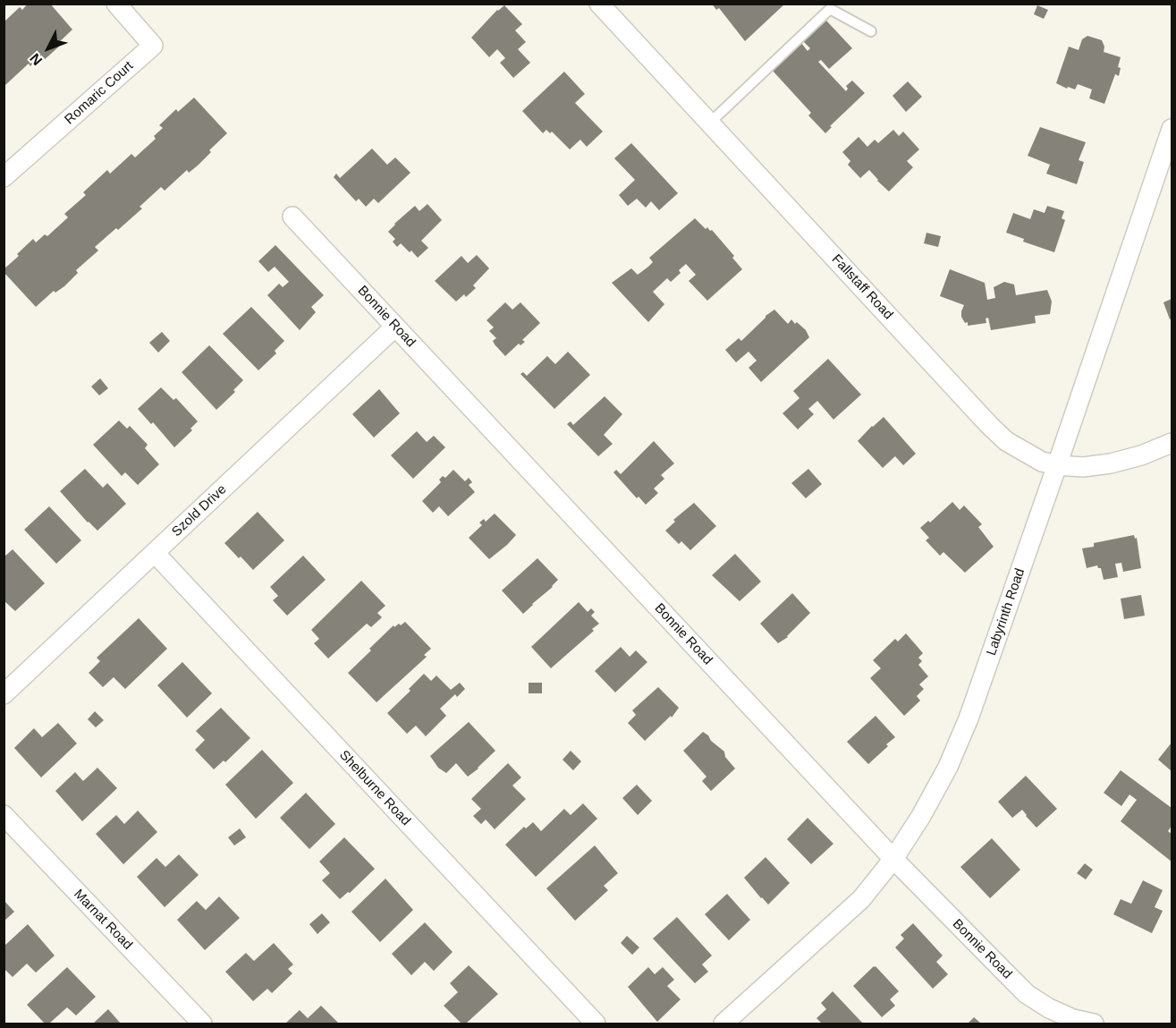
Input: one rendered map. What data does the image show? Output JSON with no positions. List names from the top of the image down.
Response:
{
  "streets": {
    "street": [
      "Romaric Court",
      "Fallstaff Road",
      "Bonnie Road",
      "Szold Drive",
      "Labyrinth Road",
      "Shelburne Road",
      "Marnat Road"
    ]
  },
  "crossings": [
    ["Fallstaff Road", "Labyrinth Road"],
    ["Bonnie Road", "Szold Drive"],
    ["Bonnie Road", "Labyrinth Road"],
    ["Szold Drive", "Shelburne Road"]
  ],
  "north": "bottom left"
}
